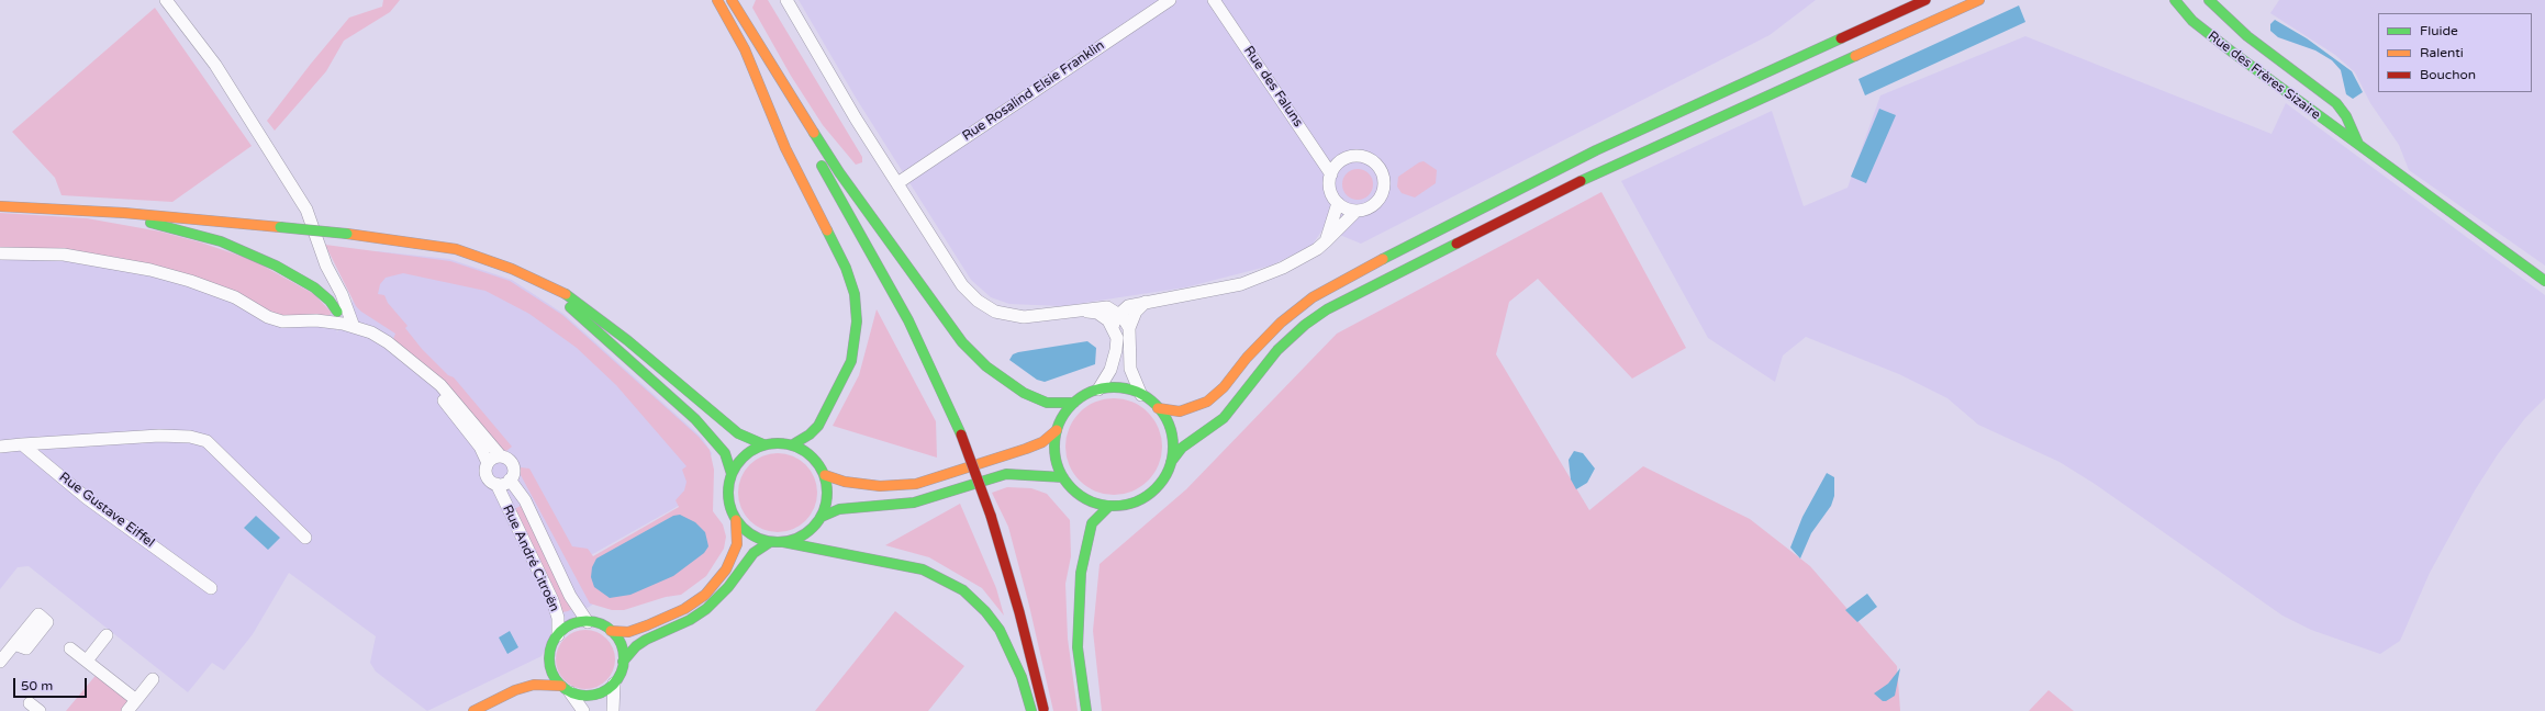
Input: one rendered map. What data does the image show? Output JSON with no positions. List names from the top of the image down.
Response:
{
  "streets": {
    "main road": ["Rue des Frères Sizaire"],
    "street": [
      "Rue des Faluns",
      "Rue Rosalind Elsie Franklin",
      "Rue Gustave Eiffel",
      "Rue André Citroën"
    ]
  },
  "legend": ["Fluide", "Ralenti", "Bouchon"],
  "scale_bar": "50 m"
}
